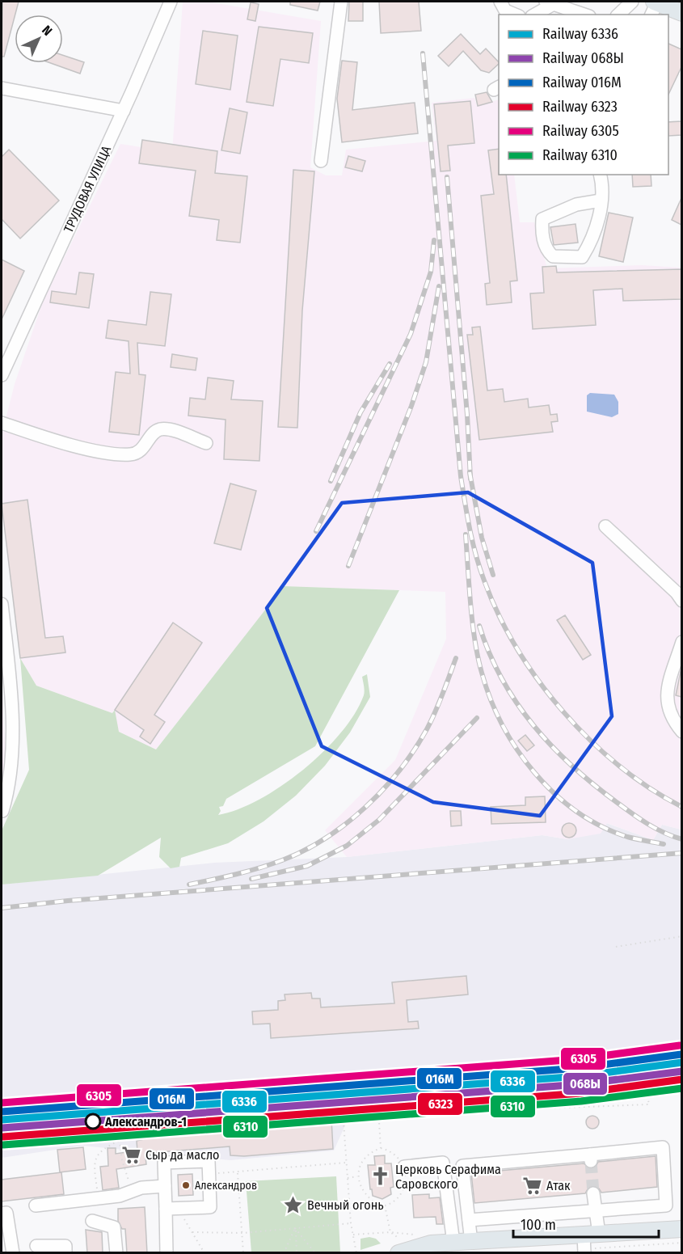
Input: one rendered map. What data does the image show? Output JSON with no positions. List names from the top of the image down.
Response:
{
  "streets": {
    "street": ["ТРУДОВАЯ УЛИЦА"]
  },
  "places": {
    "other": ["Александров-1", "Александров"],
    "supermarket": ["Сыр да масло", "Атак"],
    "church": ["Церковь Серафима Саровского"],
    "place": ["Вечный огонь"]
  },
  "lines": [
    "rail line 6305",
    "rail line 016М",
    "rail line 6336",
    "rail line 068Ы",
    "rail line 6323",
    "rail line 6310"
  ],
  "legend": [
    "Railway 6336",
    "Railway 068Ы",
    "Railway 016М",
    "Railway 6323",
    "Railway 6305",
    "Railway 6310"
  ],
  "scale_bar": "100 m",
  "north": "top right"
}
